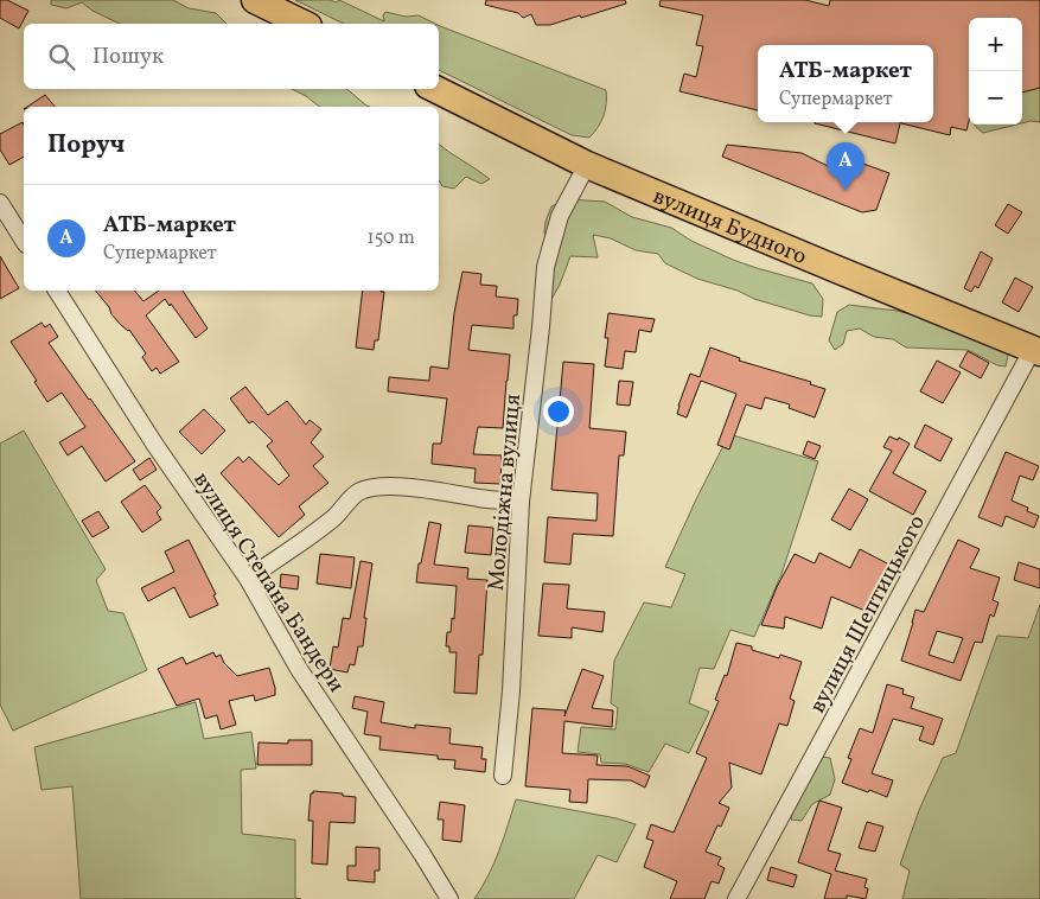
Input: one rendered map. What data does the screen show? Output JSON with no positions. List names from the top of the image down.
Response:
{
  "streets": {
    "highway": ["вулиця Будного"],
    "street": ["Молодіжна вулиця", "вулиця Степана Бандери", "вулиця Шептицького"]
  },
  "crossings": [
    ["вулиця Будного", "Молодіжна вулиця"],
    ["вулиця Будного", "вулиця Шептицького"]
  ],
  "page": {
    "map_buttons": ["+", "−"],
    "search": "Пошук",
    "popup": ["АТБ-маркет", "Супермаркет"],
    "heading": "Поруч",
    "pins": "A",
    "list": [
      {
        "mark": "A",
        "name": "АТБ-маркет",
        "note": "Супермаркет",
        "value": "150 m"
      }
    ]
  }
}
